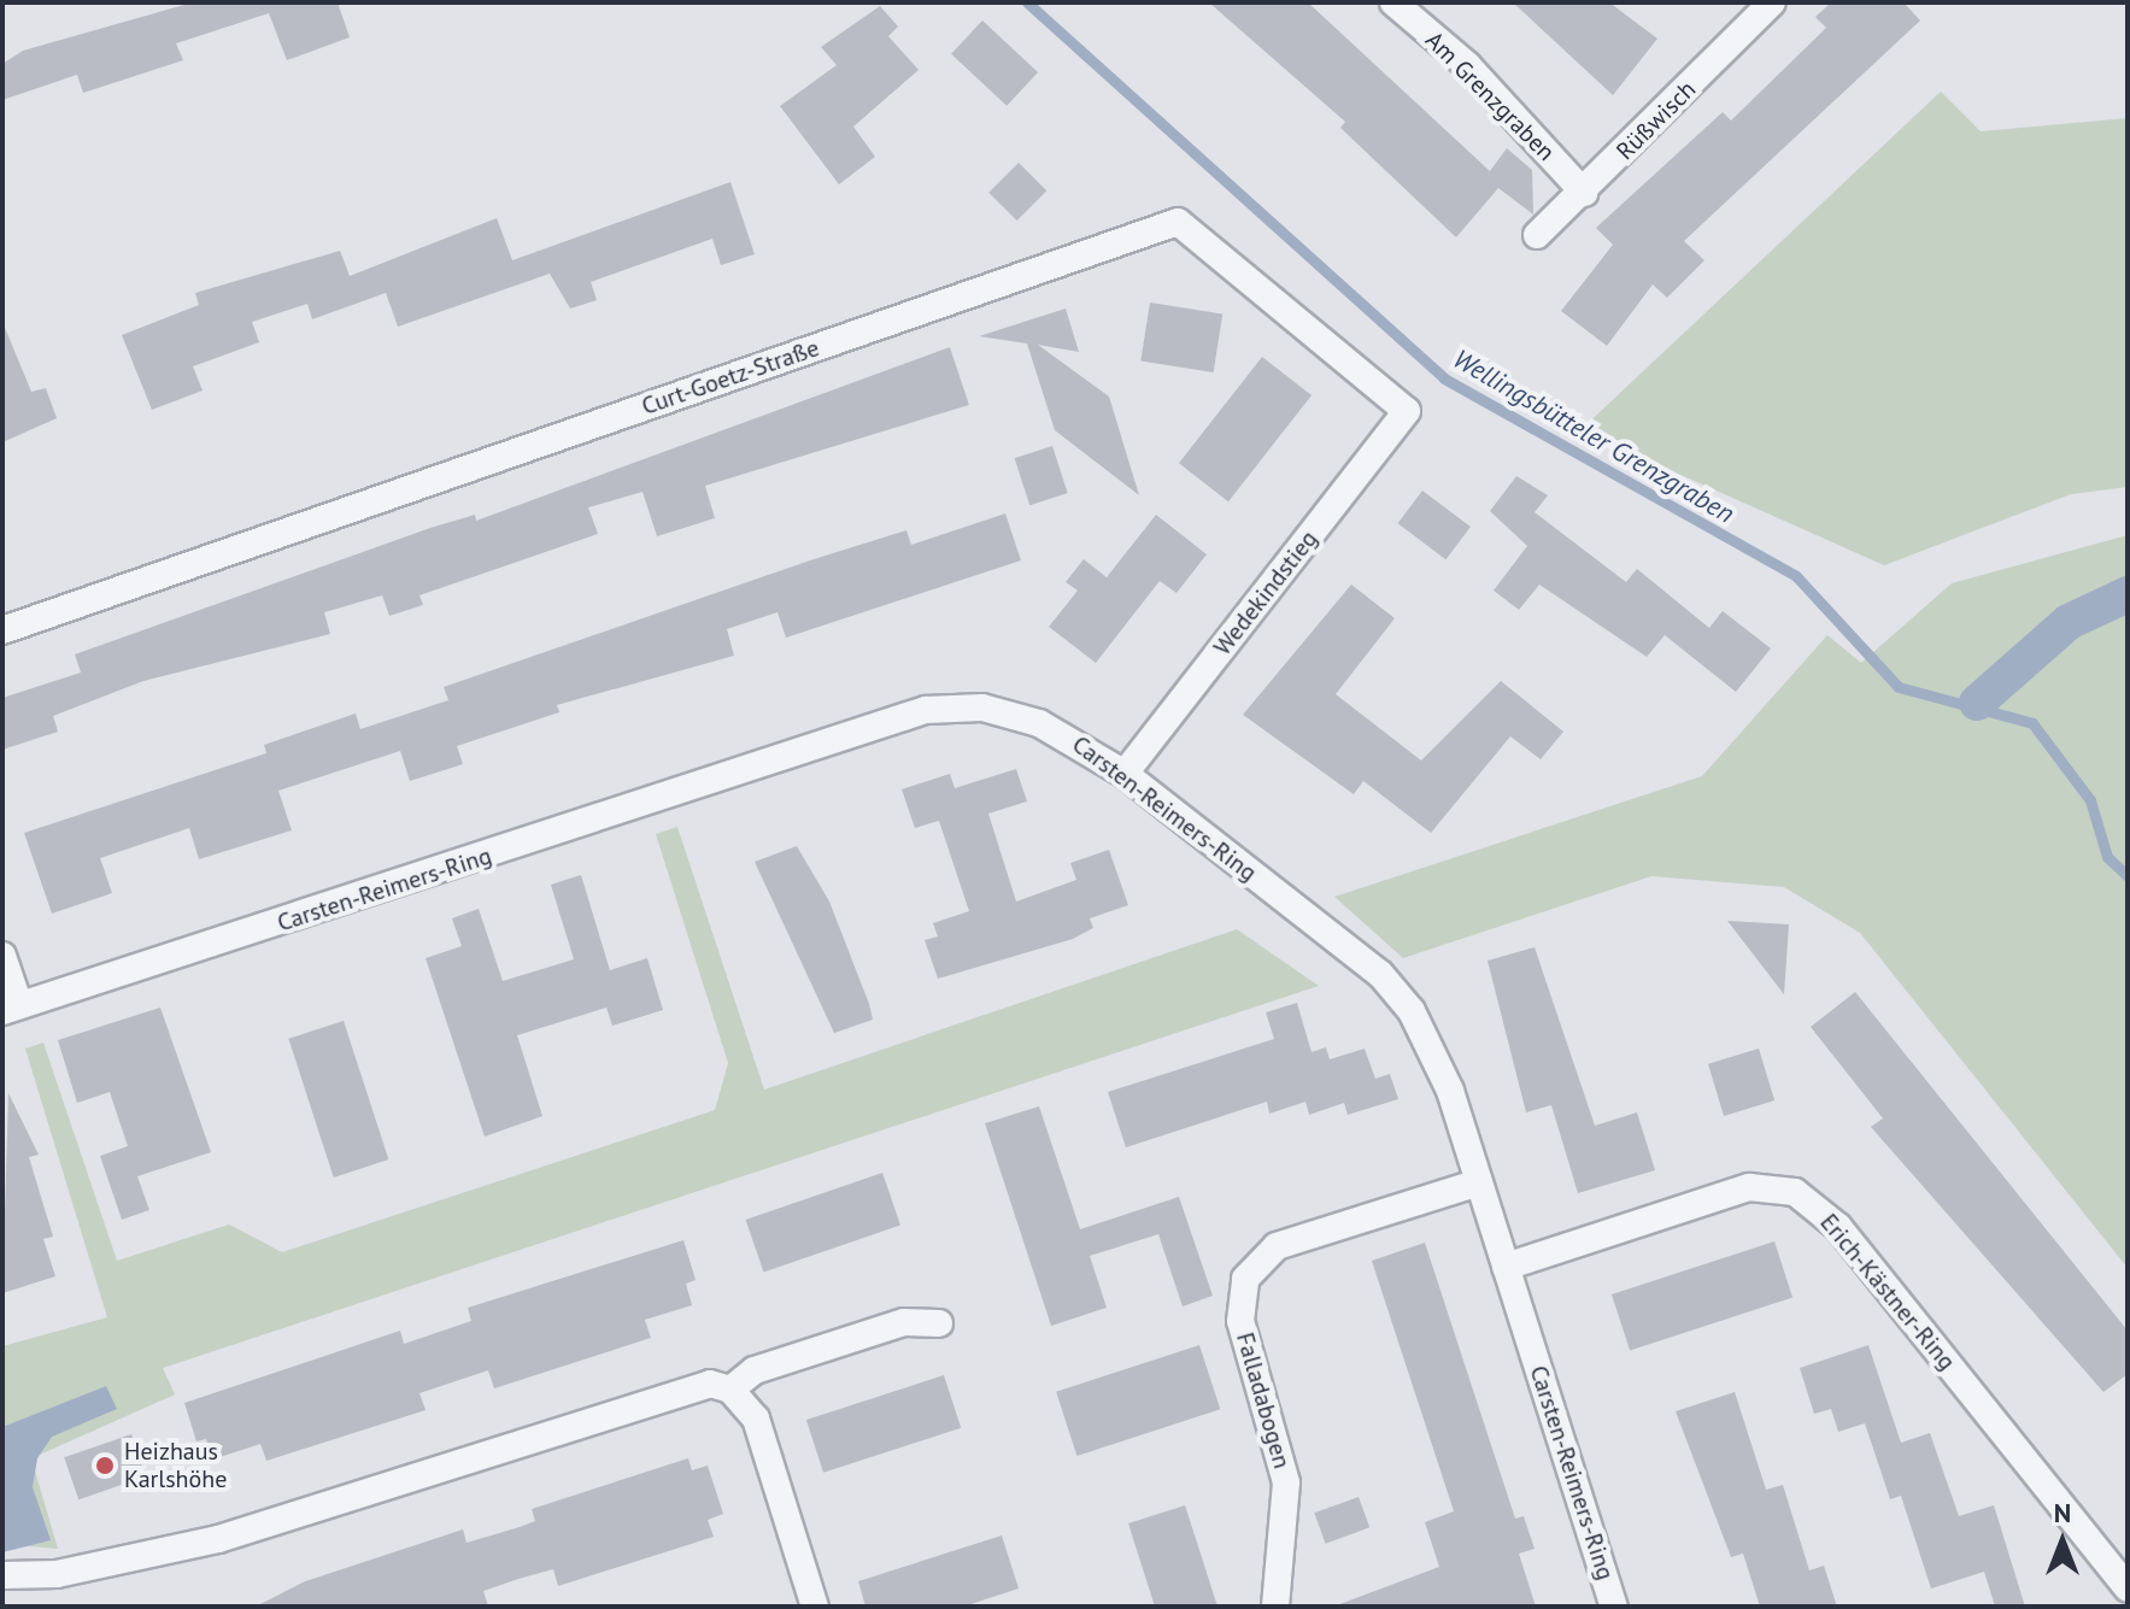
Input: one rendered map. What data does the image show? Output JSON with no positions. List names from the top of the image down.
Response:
{
  "streets": {
    "street": [
      "Am Grenzgraben",
      "Rüßwisch",
      "Curt-Goetz-Straße",
      "Wedekindstieg",
      "Carsten-Reimers-Ring",
      "Erich-Kästner-Ring",
      "Falladabogen"
    ]
  },
  "crossings": [
    ["Am Grenzgraben", "Rüßwisch"],
    ["Curt-Goetz-Straße", "Wedekindstieg"],
    ["Wedekindstieg", "Carsten-Reimers-Ring"],
    ["Carsten-Reimers-Ring", "Erich-Kästner-Ring"],
    ["Carsten-Reimers-Ring", "Falladabogen"]
  ],
  "water": ["Wellingsbütteler Grenzgraben"],
  "places": ["Heizhaus Karlshöhe"],
  "north": "top"
}
